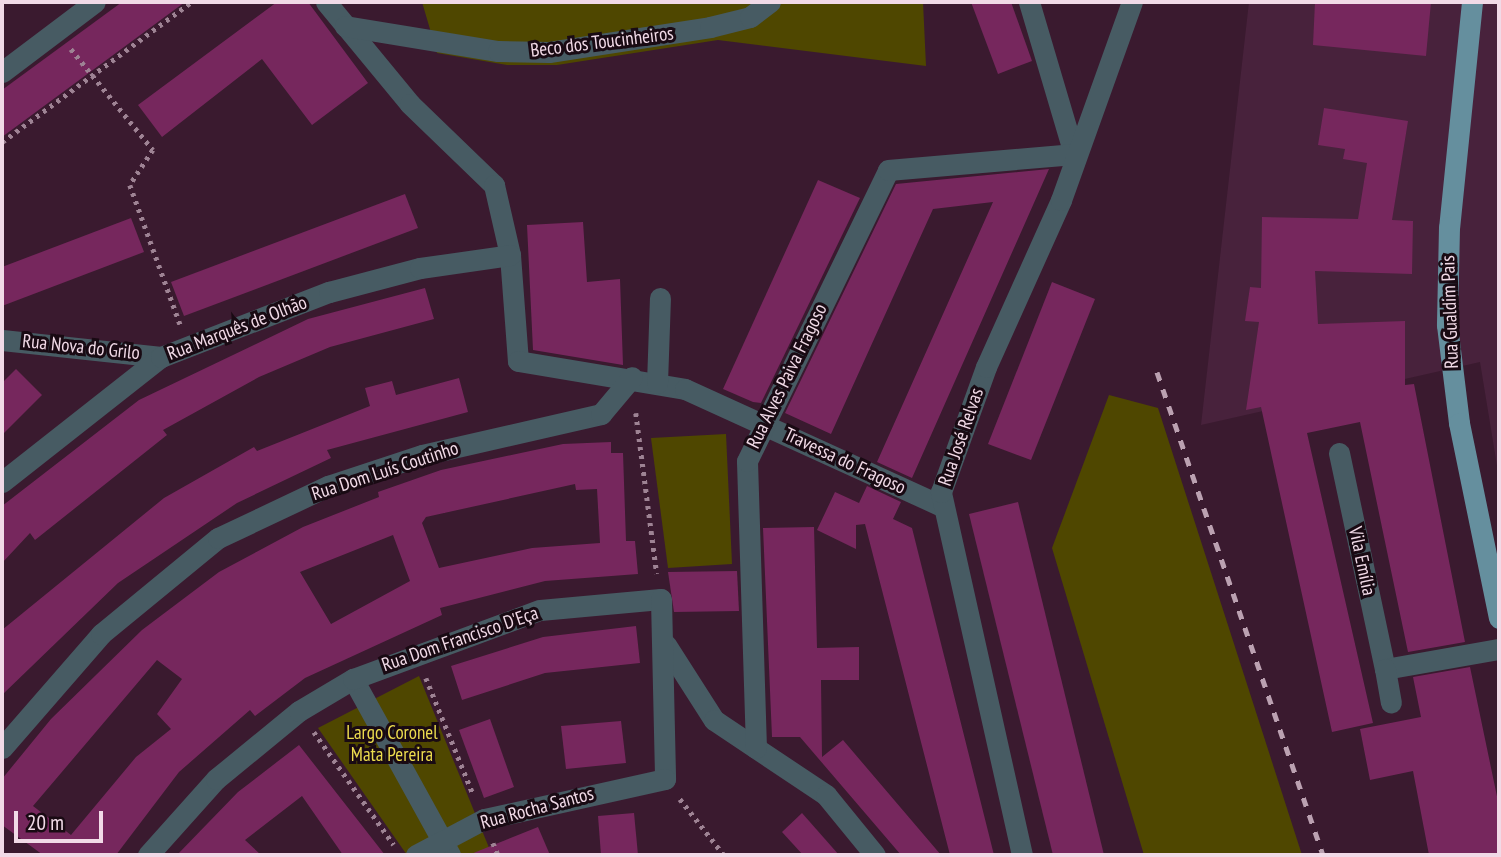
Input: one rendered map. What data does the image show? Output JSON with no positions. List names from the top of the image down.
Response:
{
  "streets": {
    "main road": ["Rua Gualdim Pais"],
    "street": [
      "Beco dos Toucinheiros",
      "Rua Marquês de Olhão",
      "Rua Nova do Grilo",
      "Rua Alves Paiva Fragoso",
      "Rua José Relvas",
      "Travessa do Fragoso",
      "Rua Dom Luís Coutinho",
      "Vila Emília",
      "Rua Dom Francisco D'Eça",
      "Rua Rocha Santos"
    ]
  },
  "crossings": [
    ["Rua Marquês de Olhão", "Rua Nova do Grilo"],
    ["Rua Marquês de Olhão", "Travessa do Fragoso"],
    ["Rua Alves Paiva Fragoso", "Rua José Relvas"],
    ["Rua Alves Paiva Fragoso", "Travessa do Fragoso"],
    ["Rua José Relvas", "Travessa do Fragoso"],
    ["Travessa do Fragoso", "Rua Dom Luís Coutinho"]
  ],
  "parks": ["Largo Coronel Mata Pereira"],
  "scale_bar": "20 m"
}
